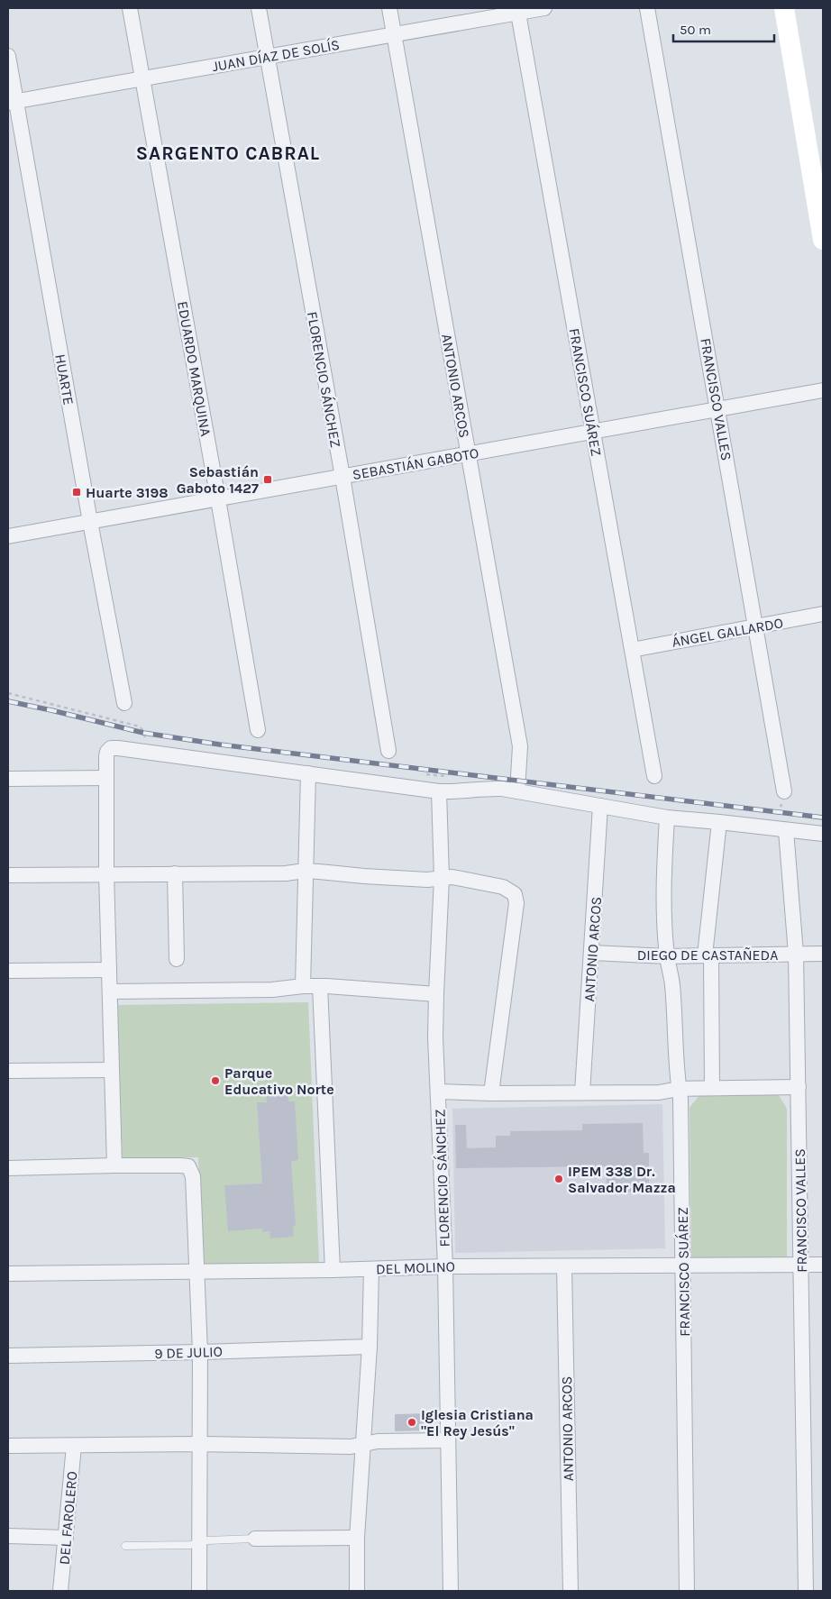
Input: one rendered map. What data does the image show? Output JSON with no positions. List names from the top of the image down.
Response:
{
  "streets": {
    "street": [
      "JUAN DÍAZ DE SOLÍS",
      "EDUARDO MARQUINA",
      "HUARTE",
      "FLORENCIO SÁNCHEZ",
      "ANTONIO ARCOS",
      "FRANCISCO SUÁREZ",
      "FRANCISCO VALLES",
      "SEBASTIÁN GABOTO",
      "ÁNGEL GALLARDO",
      "DIEGO DE CASTAÑEDA",
      "DEL MOLINO",
      "9 DE JULIO",
      "DEL FAROLERO"
    ]
  },
  "crossings": [
    ["JUAN DÍAZ DE SOLÍS", "EDUARDO MARQUINA"],
    ["JUAN DÍAZ DE SOLÍS", "HUARTE"],
    ["JUAN DÍAZ DE SOLÍS", "FLORENCIO SÁNCHEZ"],
    ["JUAN DÍAZ DE SOLÍS", "ANTONIO ARCOS"],
    ["JUAN DÍAZ DE SOLÍS", "FRANCISCO SUÁREZ"],
    ["EDUARDO MARQUINA", "SEBASTIÁN GABOTO"],
    ["HUARTE", "SEBASTIÁN GABOTO"],
    ["FLORENCIO SÁNCHEZ", "SEBASTIÁN GABOTO"],
    ["FLORENCIO SÁNCHEZ", "DEL MOLINO"],
    ["ANTONIO ARCOS", "SEBASTIÁN GABOTO"],
    ["ANTONIO ARCOS", "DIEGO DE CASTAÑEDA"],
    ["ANTONIO ARCOS", "DEL MOLINO"],
    ["FRANCISCO SUÁREZ", "SEBASTIÁN GABOTO"],
    ["FRANCISCO SUÁREZ", "ÁNGEL GALLARDO"],
    ["FRANCISCO SUÁREZ", "DIEGO DE CASTAÑEDA"],
    ["FRANCISCO SUÁREZ", "DEL MOLINO"],
    ["FRANCISCO VALLES", "SEBASTIÁN GABOTO"],
    ["FRANCISCO VALLES", "ÁNGEL GALLARDO"],
    ["FRANCISCO VALLES", "DIEGO DE CASTAÑEDA"],
    ["FRANCISCO VALLES", "DEL MOLINO"]
  ],
  "districts": ["SARGENTO CABRAL"],
  "places": {
    "transit": ["Sebastián Gaboto 1427", "Huarte 3198"],
    "other": ["Parque Educativo Norte", "IPEM 338 Dr. Salvador Mazza", "Iglesia Cristiana \"El Rey Jesús\""]
  },
  "scale_bar": "50 m"
}
